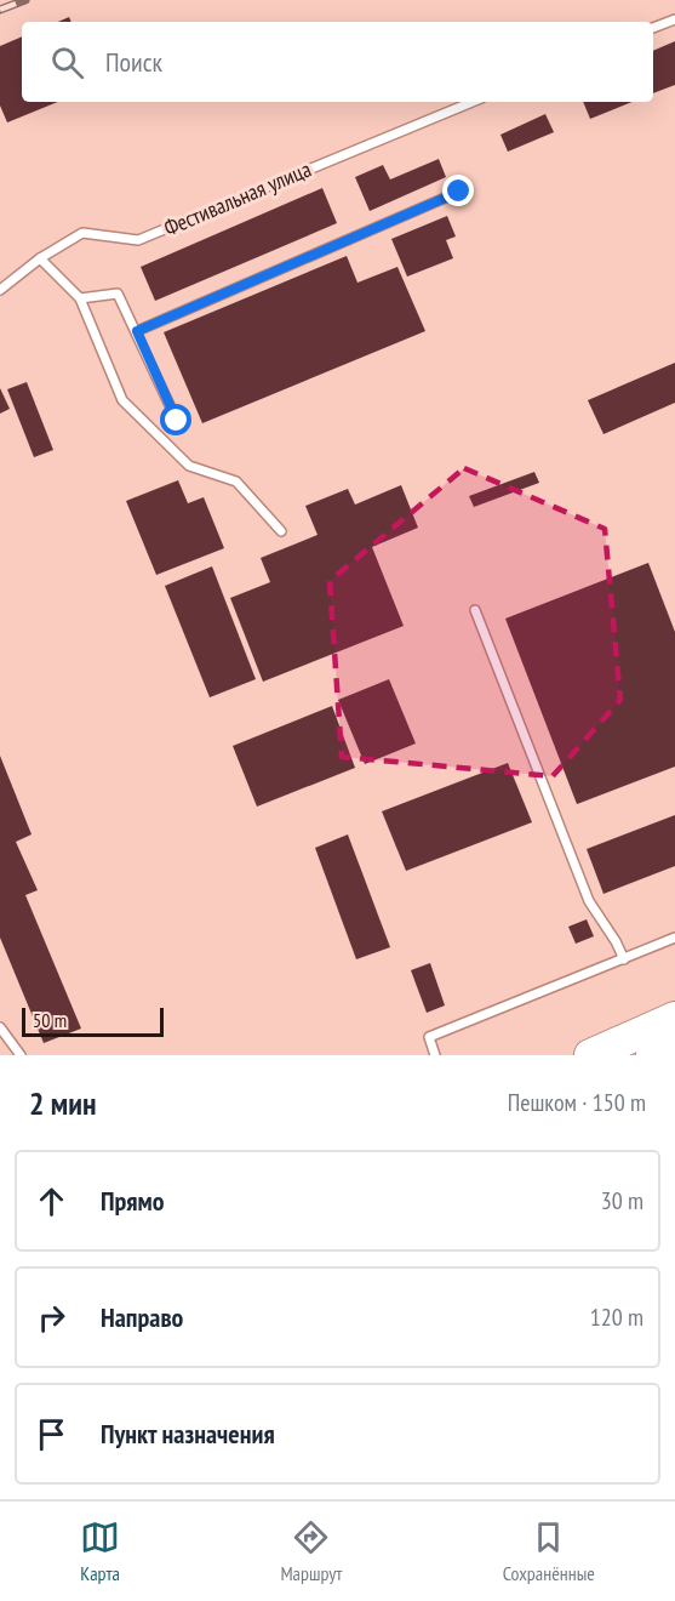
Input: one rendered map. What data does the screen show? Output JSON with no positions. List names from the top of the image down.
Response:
{
  "streets": {
    "lane": ["Фестивальная улица"]
  },
  "scale_bar": "50 m",
  "page": {
    "search": "Поиск",
    "scale": "50 m",
    "heading": ["2 мин", "Пешком · 150 m"],
    "list": [
      ["Прямо", "30 m"],
      ["Направо", "120 m"],
      "Пункт назначения"
    ],
    "nav": ["Карта", "Маршрут", "Сохранённые"]
  }
}
